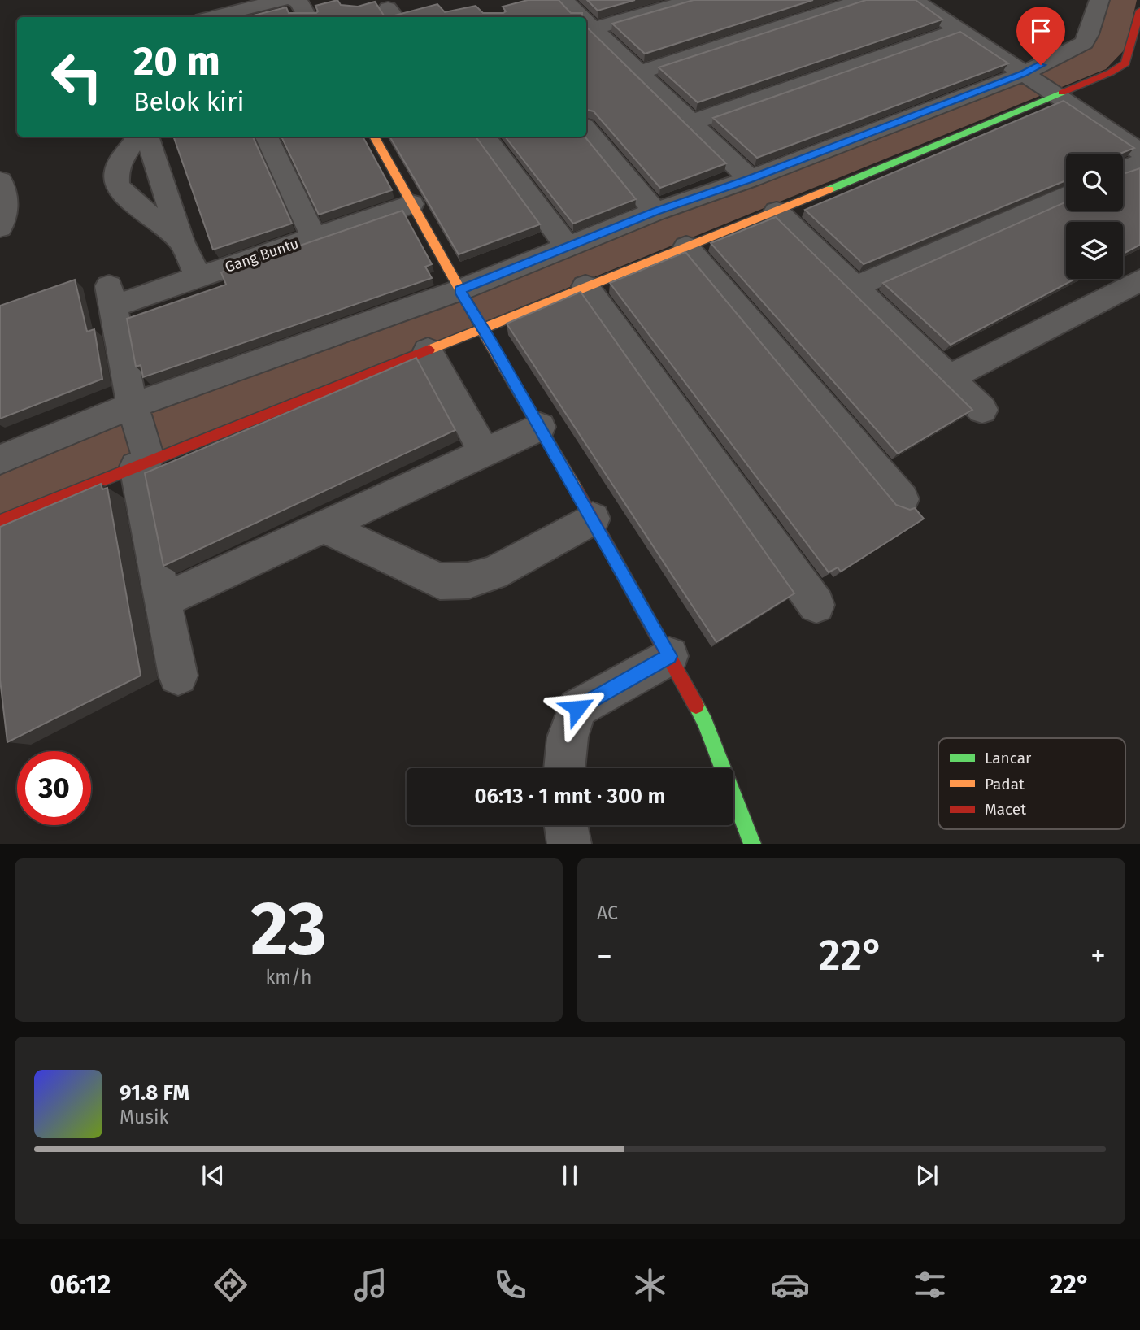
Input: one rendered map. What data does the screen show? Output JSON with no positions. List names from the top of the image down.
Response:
{
  "streets": {
    "street": ["Gang Buntu"]
  },
  "legend": ["Lancar", "Padat", "Macet"],
  "page": {
    "turn": ["20 m", "Belok kiri"],
    "limit": "30",
    "trip": "06:13 · 1 mnt · 300 m",
    "tile": [
      ["23", "km/h"],
      "AC"
    ],
    "heat": ["−", "22°", "+"],
    "song": ["91.8 FM", "Musik"],
    "tabs": ["06:12", "22°"]
  }
}
